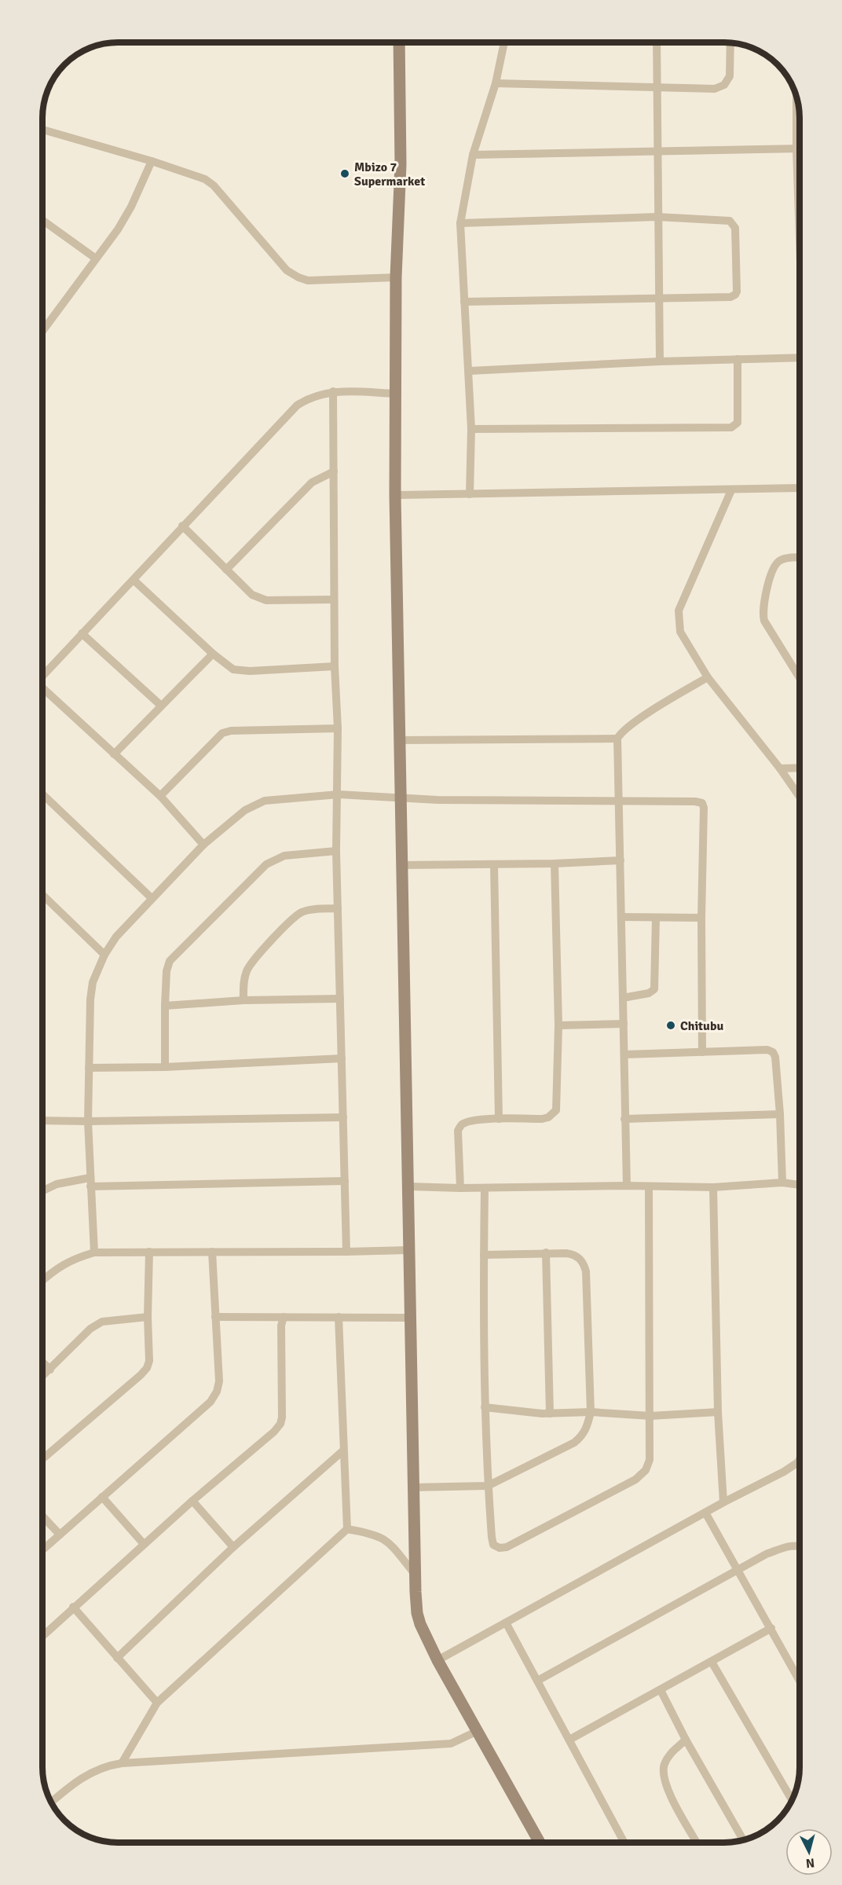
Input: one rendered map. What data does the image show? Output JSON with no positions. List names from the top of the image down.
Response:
{
  "places": ["Mbizo 7 Supermarket", "Chitubu"],
  "north": "bottom"
}
